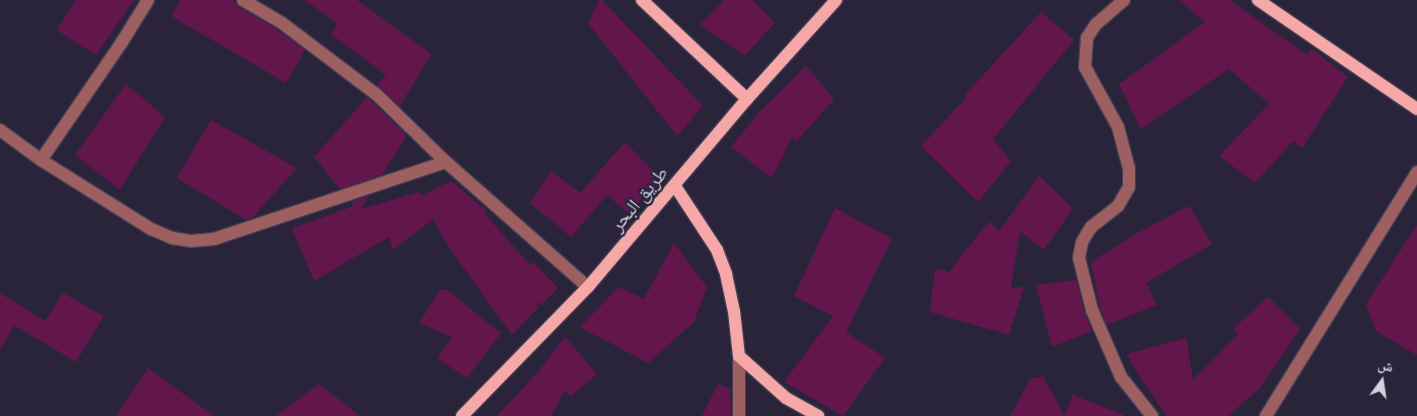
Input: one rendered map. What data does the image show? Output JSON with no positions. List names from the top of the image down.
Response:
{
  "streets": {
    "main road": ["طريق البحر"]
  },
  "north": "top"
}
